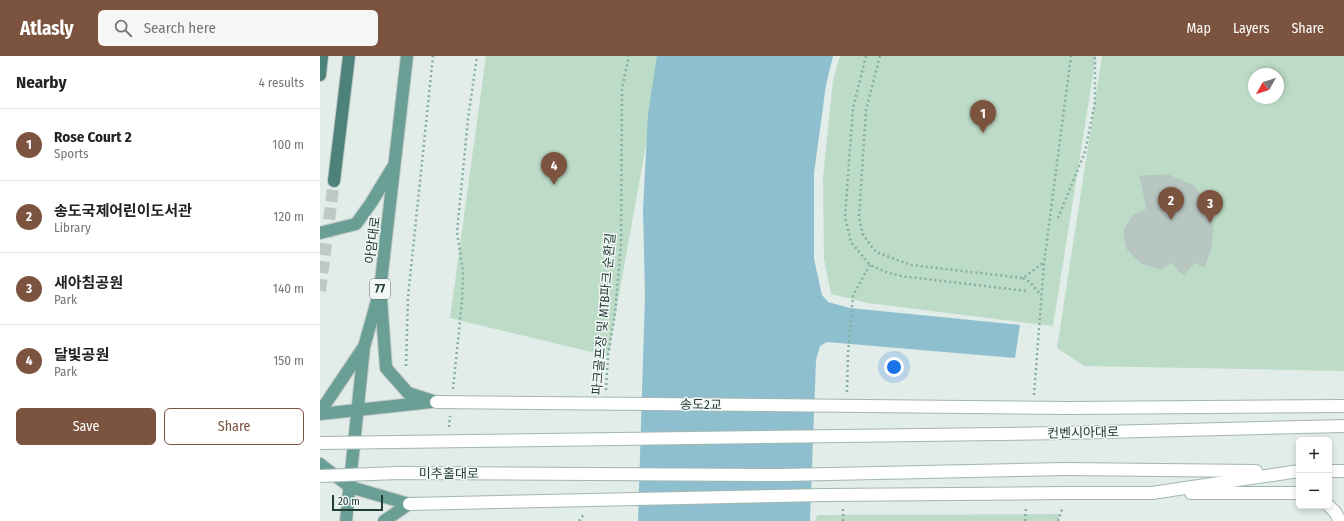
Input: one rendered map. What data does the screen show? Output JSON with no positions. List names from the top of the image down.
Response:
{
  "streets": {
    "main road": [
      "아암대로",
      "77",
      "송도2교",
      "컨벤시아대로",
      "미추홀대로"
    ],
    "path": ["파크골프장 및 MTB파크 순환길"]
  },
  "crossings": [
    ["송도2교", "컨벤시아대로"]
  ],
  "scale_bar": "20 m",
  "north": "bottom left",
  "page": {
    "header": "Atlasly",
    "search": "Search here",
    "nav": ["Map", "Layers", "Share"],
    "heading": ["Nearby", "4 results"],
    "pins": [
      "1",
      "4",
      "2",
      "3"
    ],
    "list": [
      {
        "mark": "1",
        "name": "Rose Court 2",
        "note": "Sports",
        "value": "100 m"
      },
      {
        "mark": "2",
        "name": "송도국제어린이도서관",
        "note": "Library",
        "value": "120 m"
      },
      {
        "mark": "3",
        "name": "새아침공원",
        "note": "Park",
        "value": "140 m"
      },
      {
        "mark": "4",
        "name": "달빛공원",
        "note": "Park",
        "value": "150 m"
      }
    ],
    "buttons": ["Save", "Share"],
    "map_buttons": ["+", "−"],
    "scale": "20 m"
  }
}
